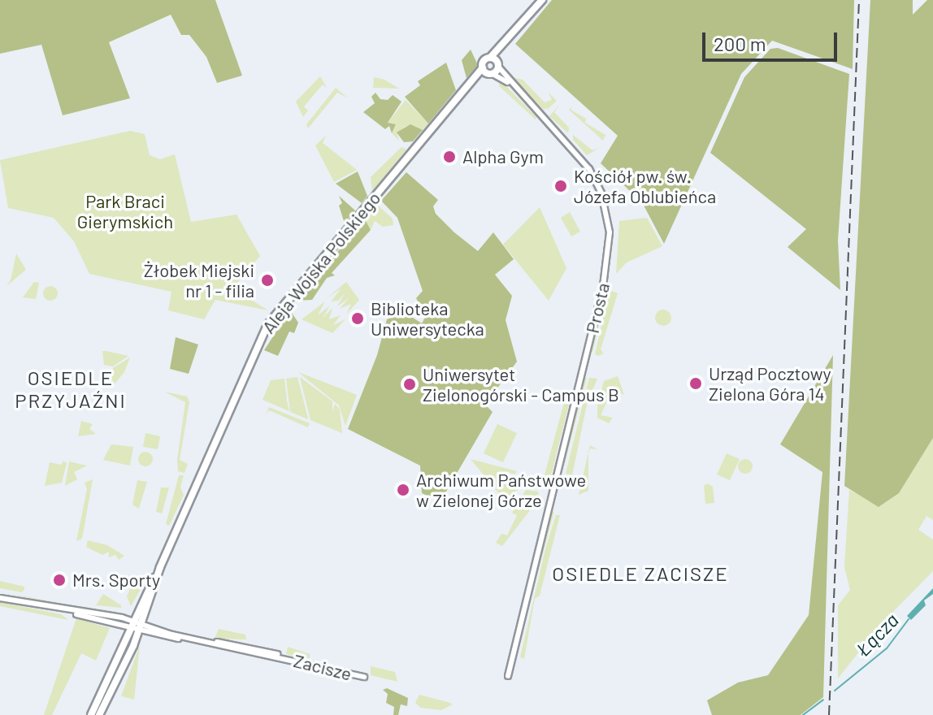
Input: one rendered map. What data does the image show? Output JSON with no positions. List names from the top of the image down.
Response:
{
  "streets": {
    "main road": ["Aleja Wojska Polskiego"],
    "street": ["Prosta", "Zacisze"]
  },
  "crossings": [
    ["Aleja Wojska Polskiego", "Prosta"],
    ["Aleja Wojska Polskiego", "Zacisze"]
  ],
  "districts": ["OSIEDLE PRZYJAŹNI", "OSIEDLE ZACISZE"],
  "water": ["Łącza"],
  "parks": ["Park Braci Gierymskich"],
  "places": [
    "Alpha Gym",
    "Kościół pw. św. Józefa Oblubieńca",
    "Żłobek Miejski nr 1 - filia",
    "Biblioteka Uniwersytecka",
    "Urząd Pocztowy Zielona Góra 14",
    "Uniwersytet Zielonogórski - Campus B",
    "Archiwum Państwowe w Zielonej Górze",
    "Mrs. Sporty"
  ],
  "scale_bar": "200 m"
}
